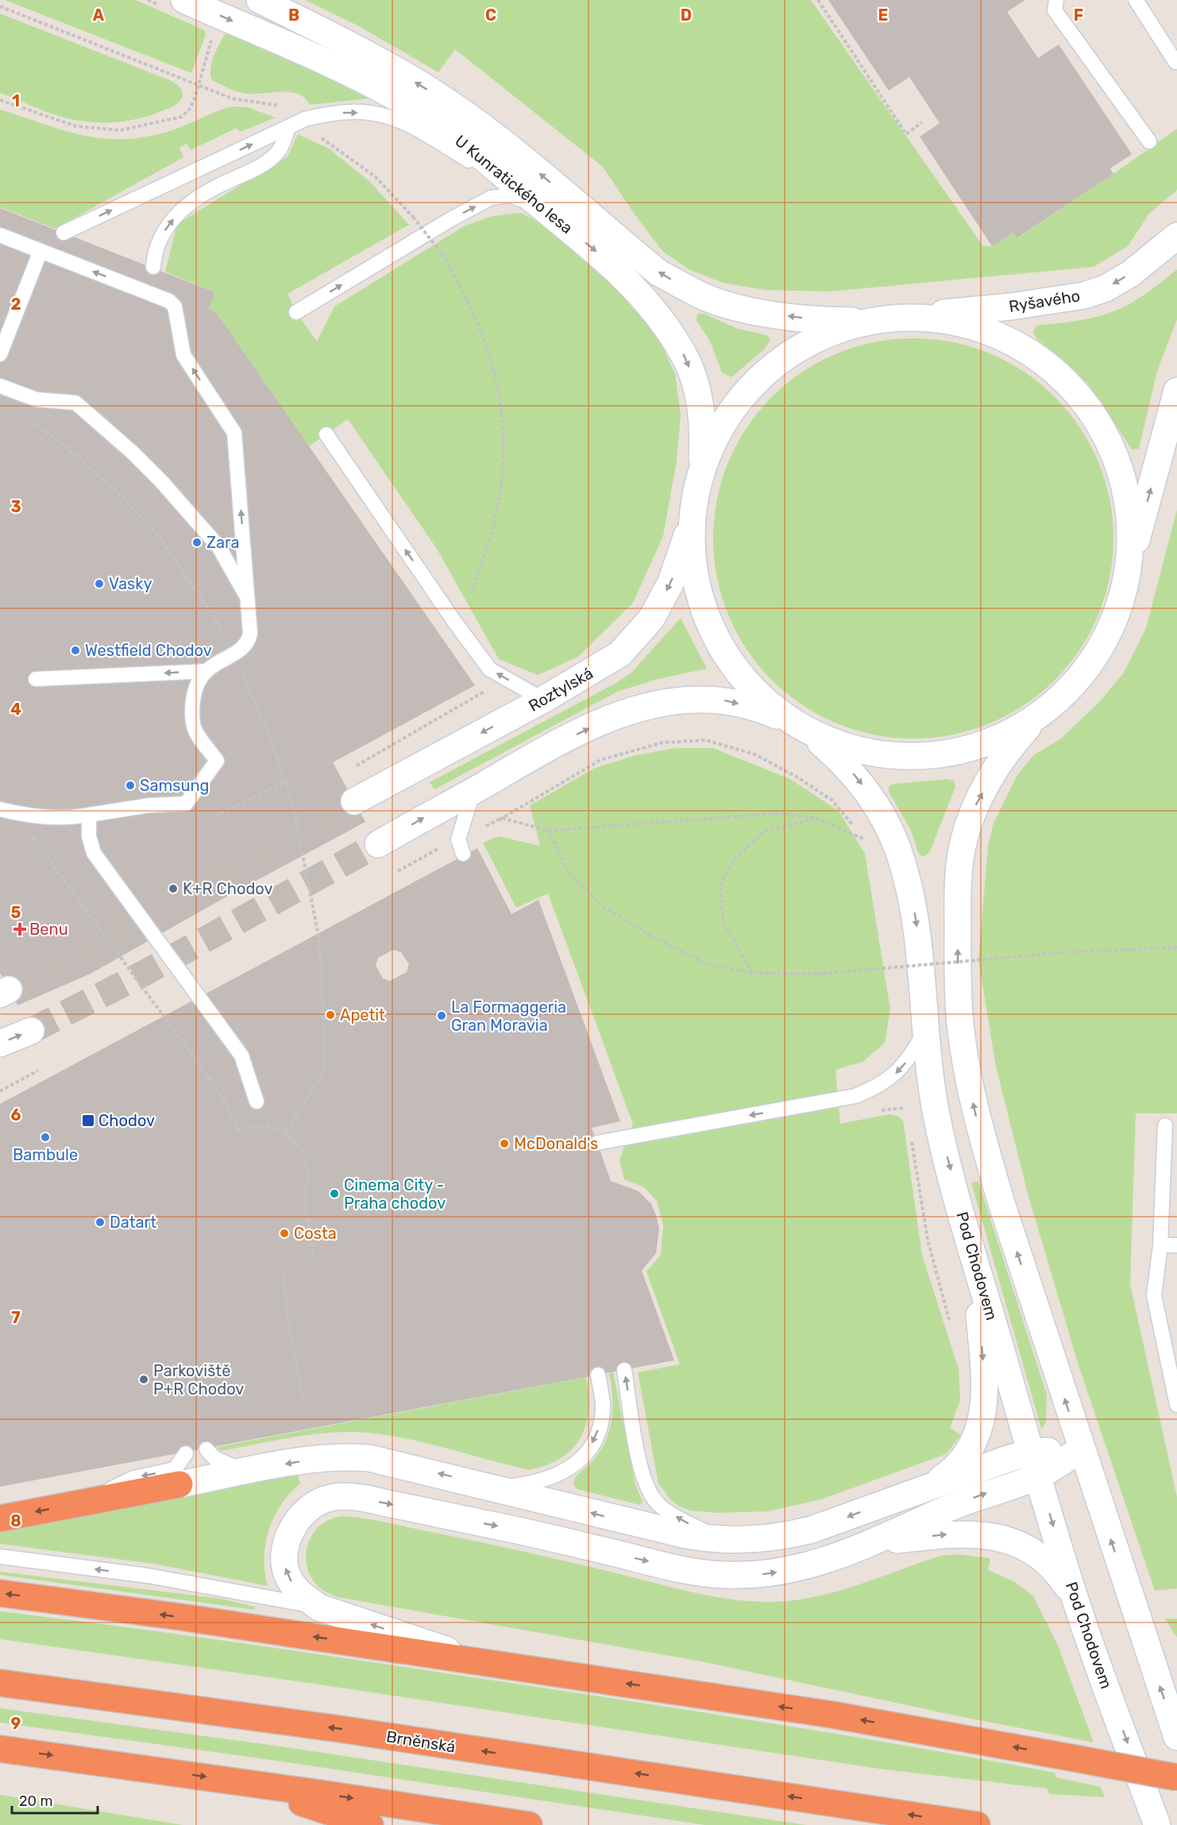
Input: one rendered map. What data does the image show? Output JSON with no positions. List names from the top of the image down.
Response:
{
  "streets": {
    "highway": ["Brněnská"],
    "main road": [
      "U Kunratického lesa",
      "Ryšavého",
      "Roztylská",
      "Pod Chodovem"
    ]
  },
  "crossings": [
    ["U Kunratického lesa", "Ryšavého"],
    ["U Kunratického lesa", "Roztylská"],
    ["U Kunratického lesa", "Pod Chodovem"],
    ["Roztylská", "Pod Chodovem"]
  ],
  "one_way": ["Ryšavého", "Roztylská"],
  "places": {
    "other": [
      "Zara",
      "Vasky",
      "Westfield Chodov",
      "Samsung",
      "K+R Chodov",
      "Apetit",
      "La Formaggeria Gran Moravia",
      "Bambule",
      "McDonald's",
      "Cinema City - Praha chodov",
      "Datart",
      "Costa",
      "Parkoviště P+R Chodov"
    ],
    "health": ["Benu"],
    "transit": ["Chodov"]
  },
  "scale_bar": "20 m",
  "grid": {
    "columns": [
      "A",
      "B",
      "C",
      "D",
      "E",
      "F"
    ],
    "rows": [
      "1",
      "2",
      "3",
      "4",
      "5",
      "6",
      "7",
      "8",
      "9"
    ]
  }
}
